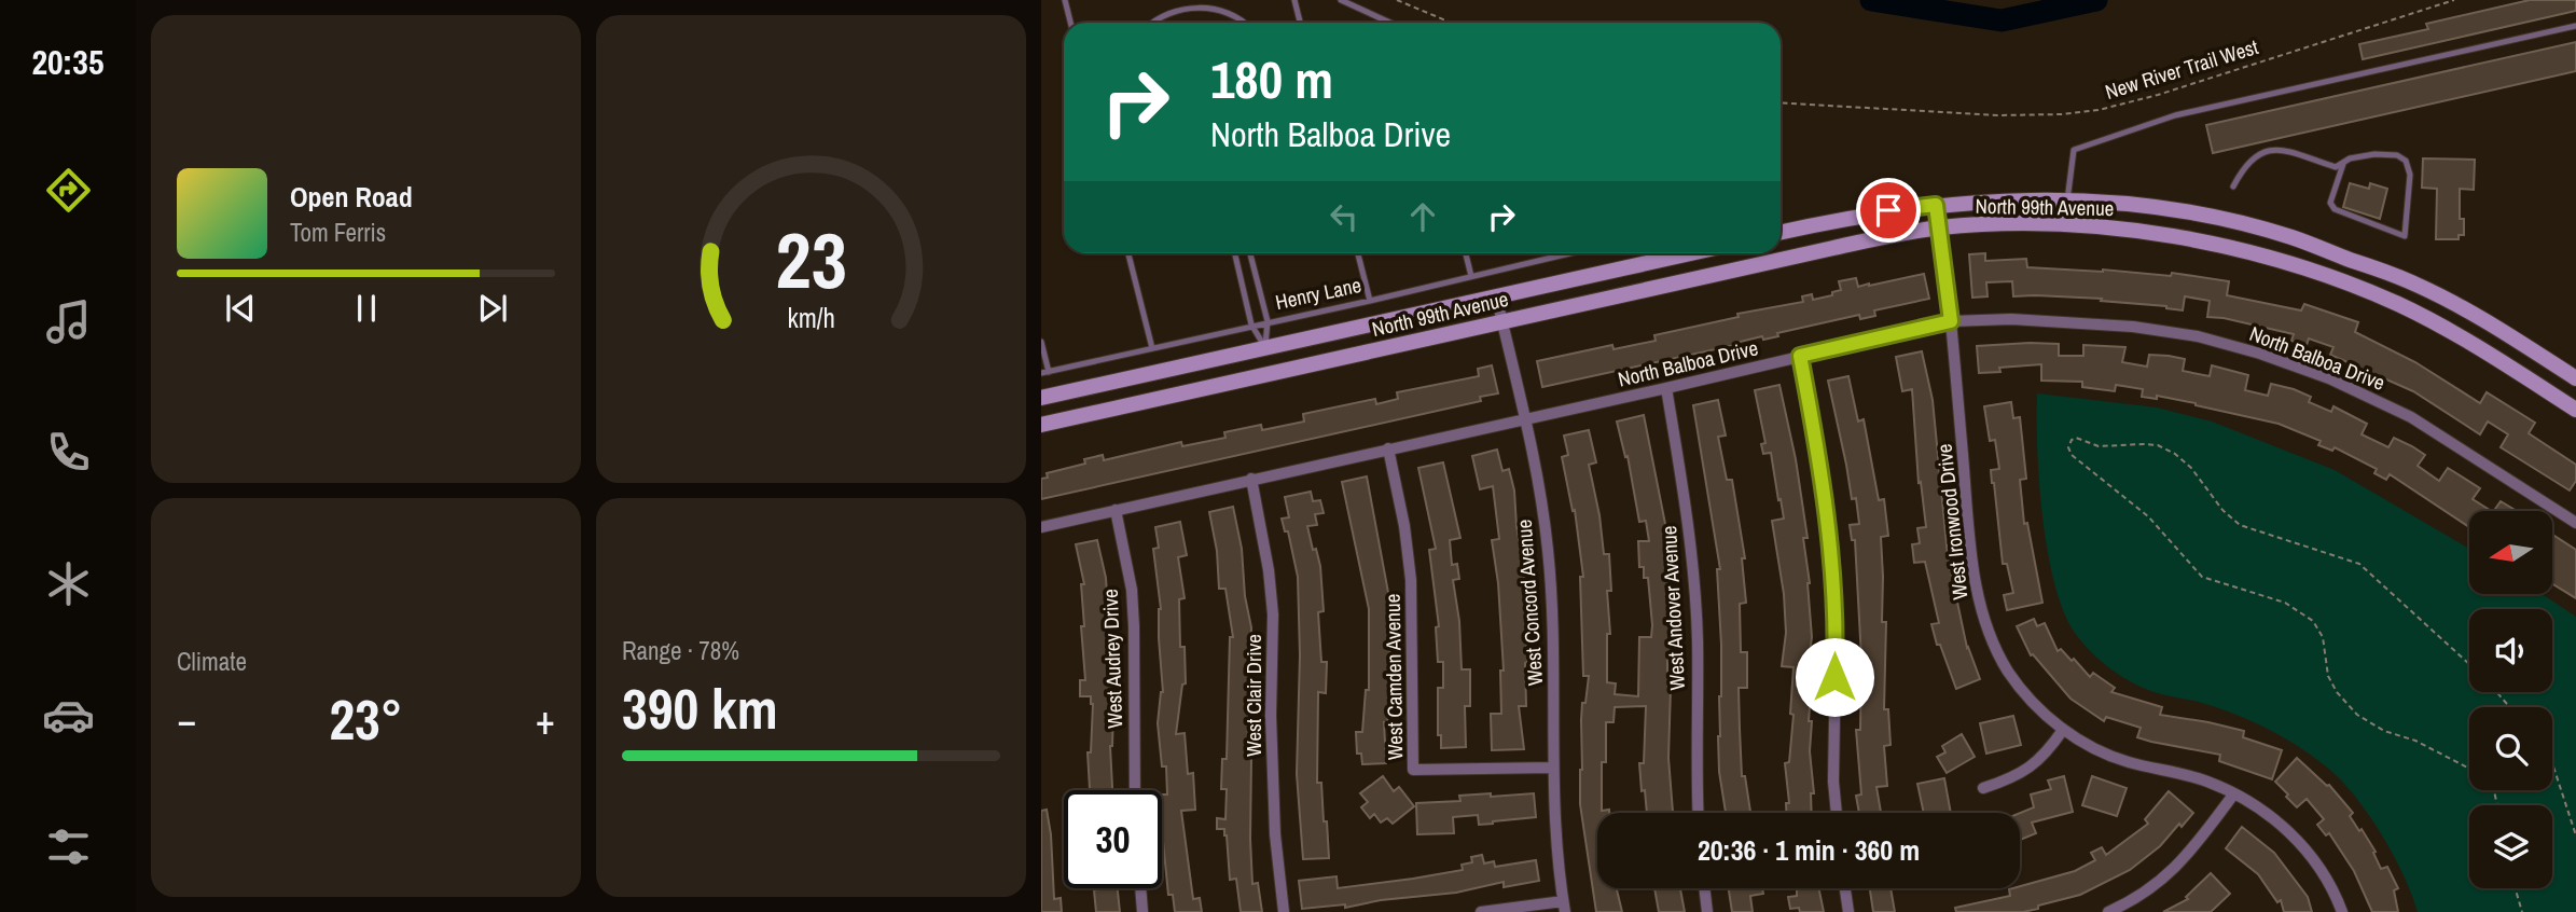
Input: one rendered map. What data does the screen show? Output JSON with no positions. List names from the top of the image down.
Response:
{
  "streets": {
    "main road": ["North 99th Avenue"],
    "street": [
      "North Balboa Drive",
      "West Ironwood Drive",
      "West Concord Avenue",
      "West Andover Avenue",
      "West Audrey Drive",
      "West Camden Avenue",
      "West Clair Drive"
    ],
    "lane": ["Henry Lane"],
    "path": ["New River Trail West"]
  },
  "crossings": [
    ["North 99th Avenue", "West Ironwood Drive"],
    ["North 99th Avenue", "West Concord Avenue"],
    ["North Balboa Drive", "West Ironwood Drive"],
    ["North Balboa Drive", "West Concord Avenue"],
    ["North Balboa Drive", "West Andover Avenue"],
    ["North Balboa Drive", "West Audrey Drive"],
    ["North Balboa Drive", "West Camden Avenue"],
    ["North Balboa Drive", "West Clair Drive"],
    ["West Concord Avenue", "West Camden Avenue"]
  ],
  "north": "left",
  "page": {
    "tabs": "20:35",
    "turn": ["180 m", "North Balboa Drive"],
    "song": ["Open Road", "Tom Ferris"],
    "tile": [
      "Climate",
      ["Range · 78%", "390 km"]
    ],
    "heat": ["−", "23°", "+"],
    "limit": "30",
    "trip": "20:36 · 1 min · 360 m",
    "gauge": ["23", "km/h"]
  }
}
